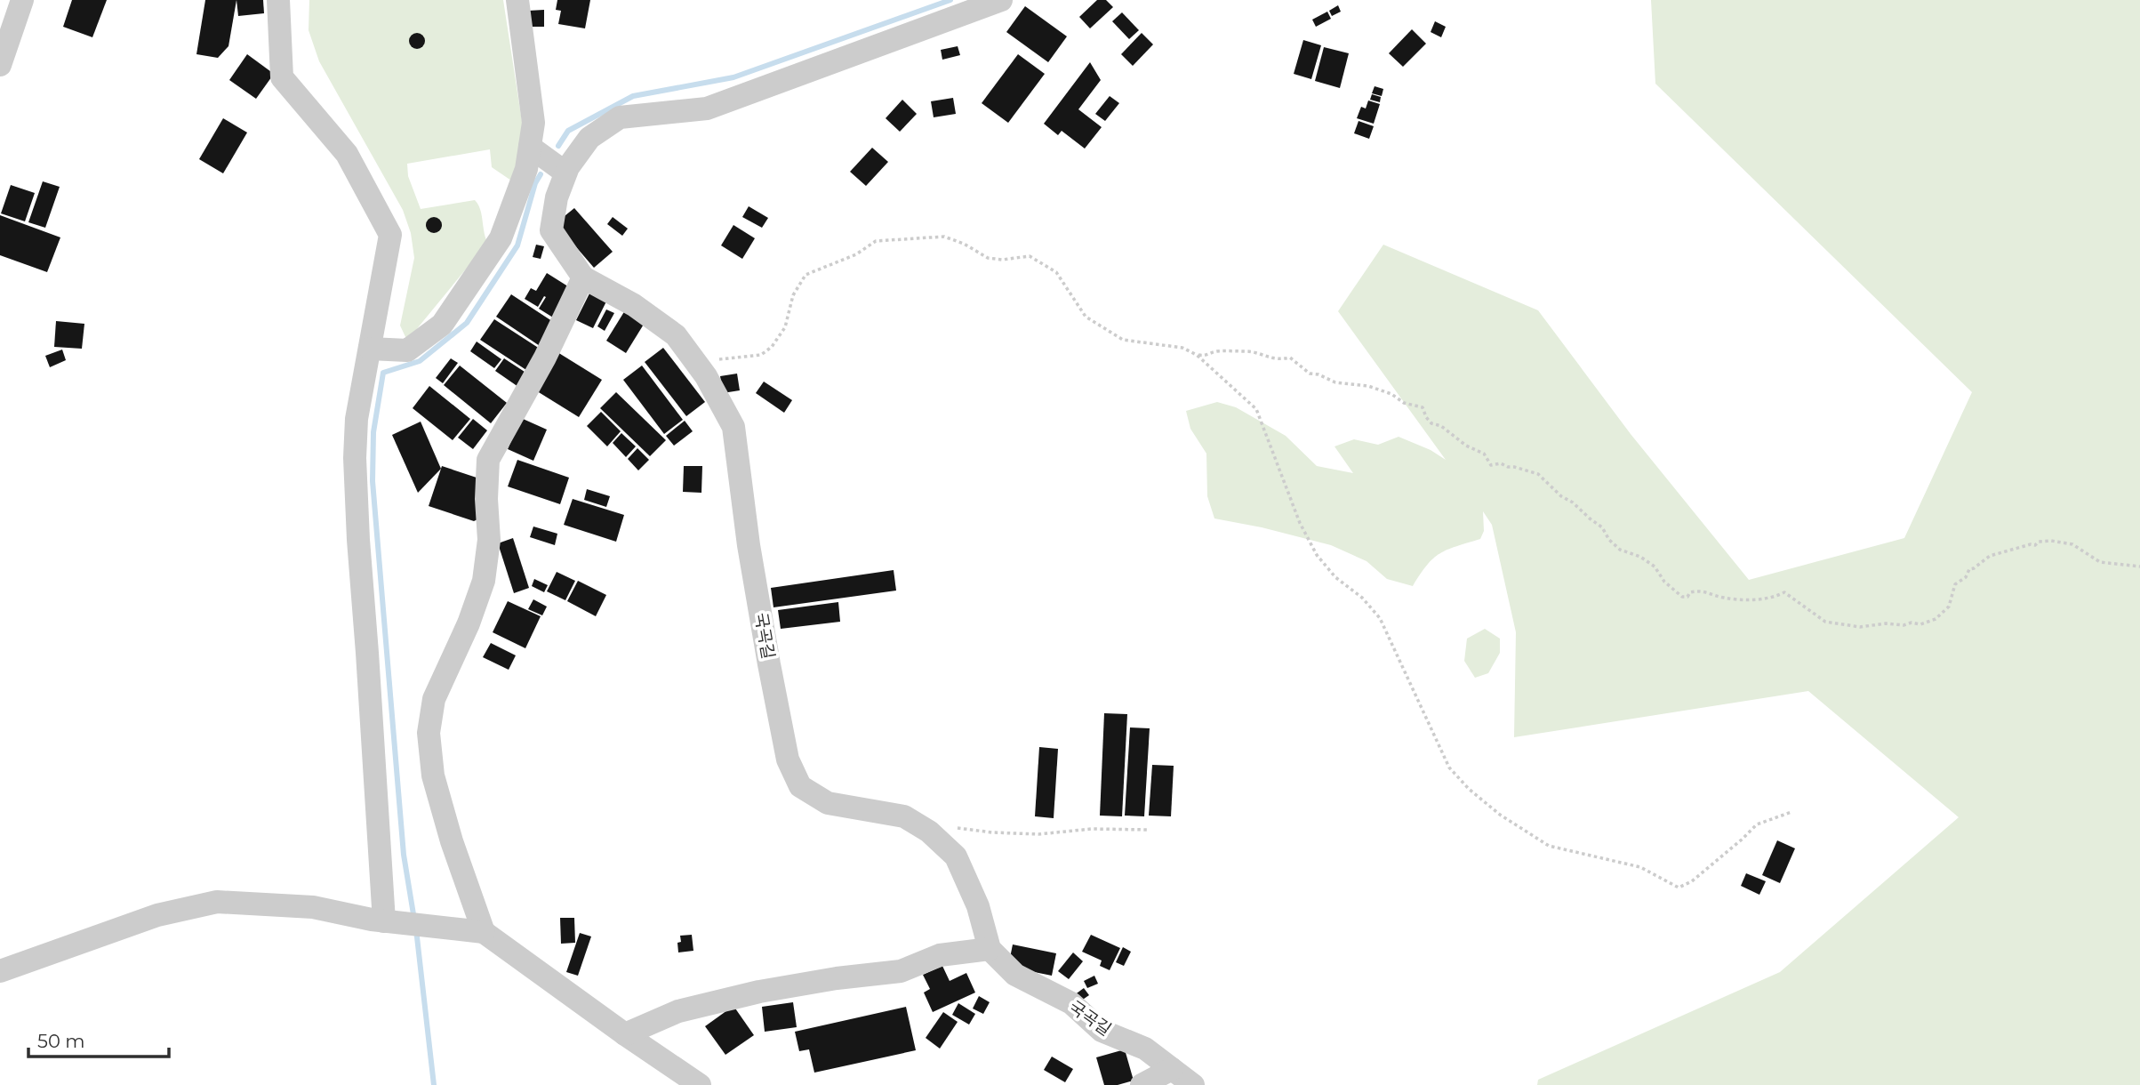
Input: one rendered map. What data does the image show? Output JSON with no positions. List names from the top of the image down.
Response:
{
  "streets": {
    "street": ["국곡길"]
  },
  "scale_bar": "50 m"
}
